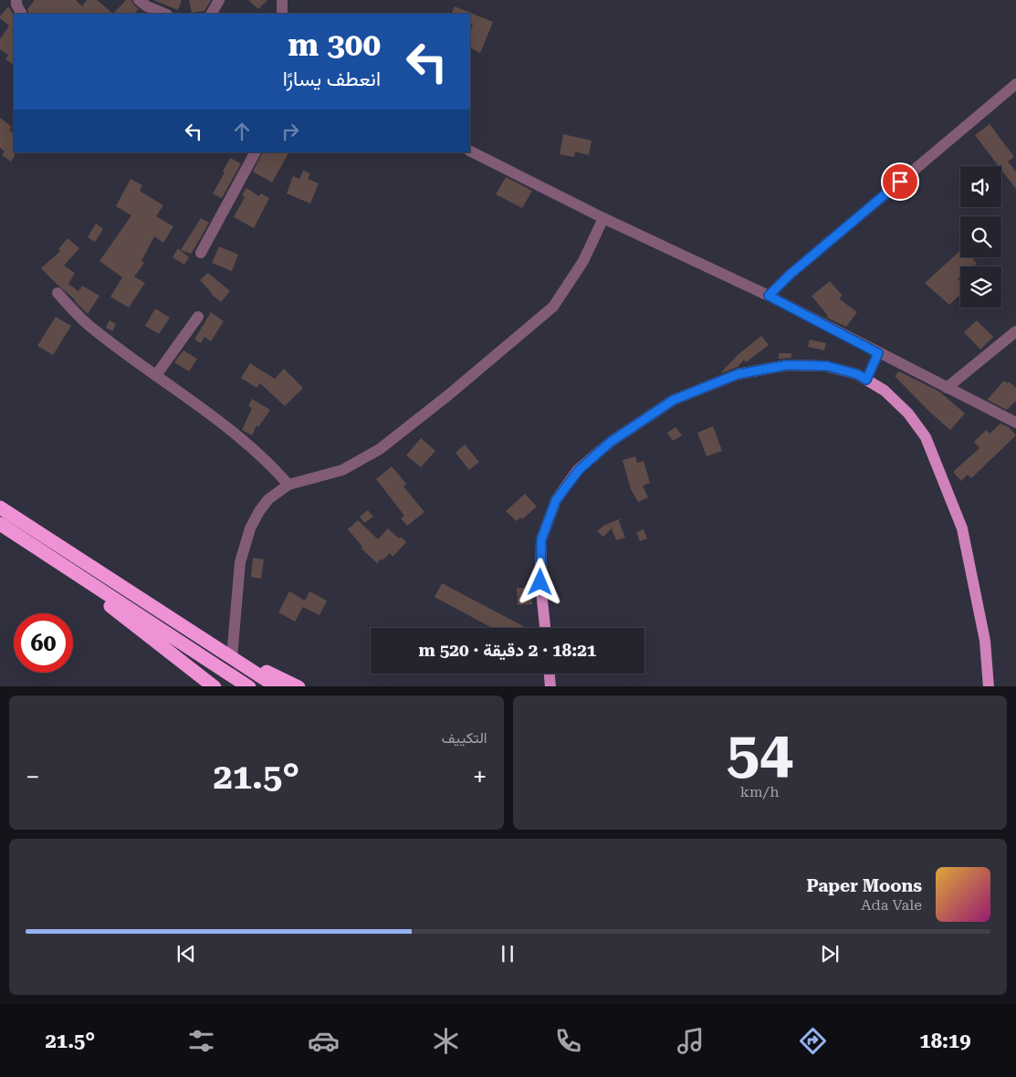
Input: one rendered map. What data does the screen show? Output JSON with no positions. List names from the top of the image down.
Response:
{
  "page": {
    "turn": ["300 m", "انعطف يسارًا"],
    "limit": "60",
    "trip": "18:21 · 2 دقيقة · 520 m",
    "tile": [
      ["54", "km/h"],
      "التكييف"
    ],
    "heat": ["−", "21.5°", "+"],
    "song": ["Paper Moons", "Ada Vale"],
    "tabs": ["18:19", "21.5°"]
  }
}
